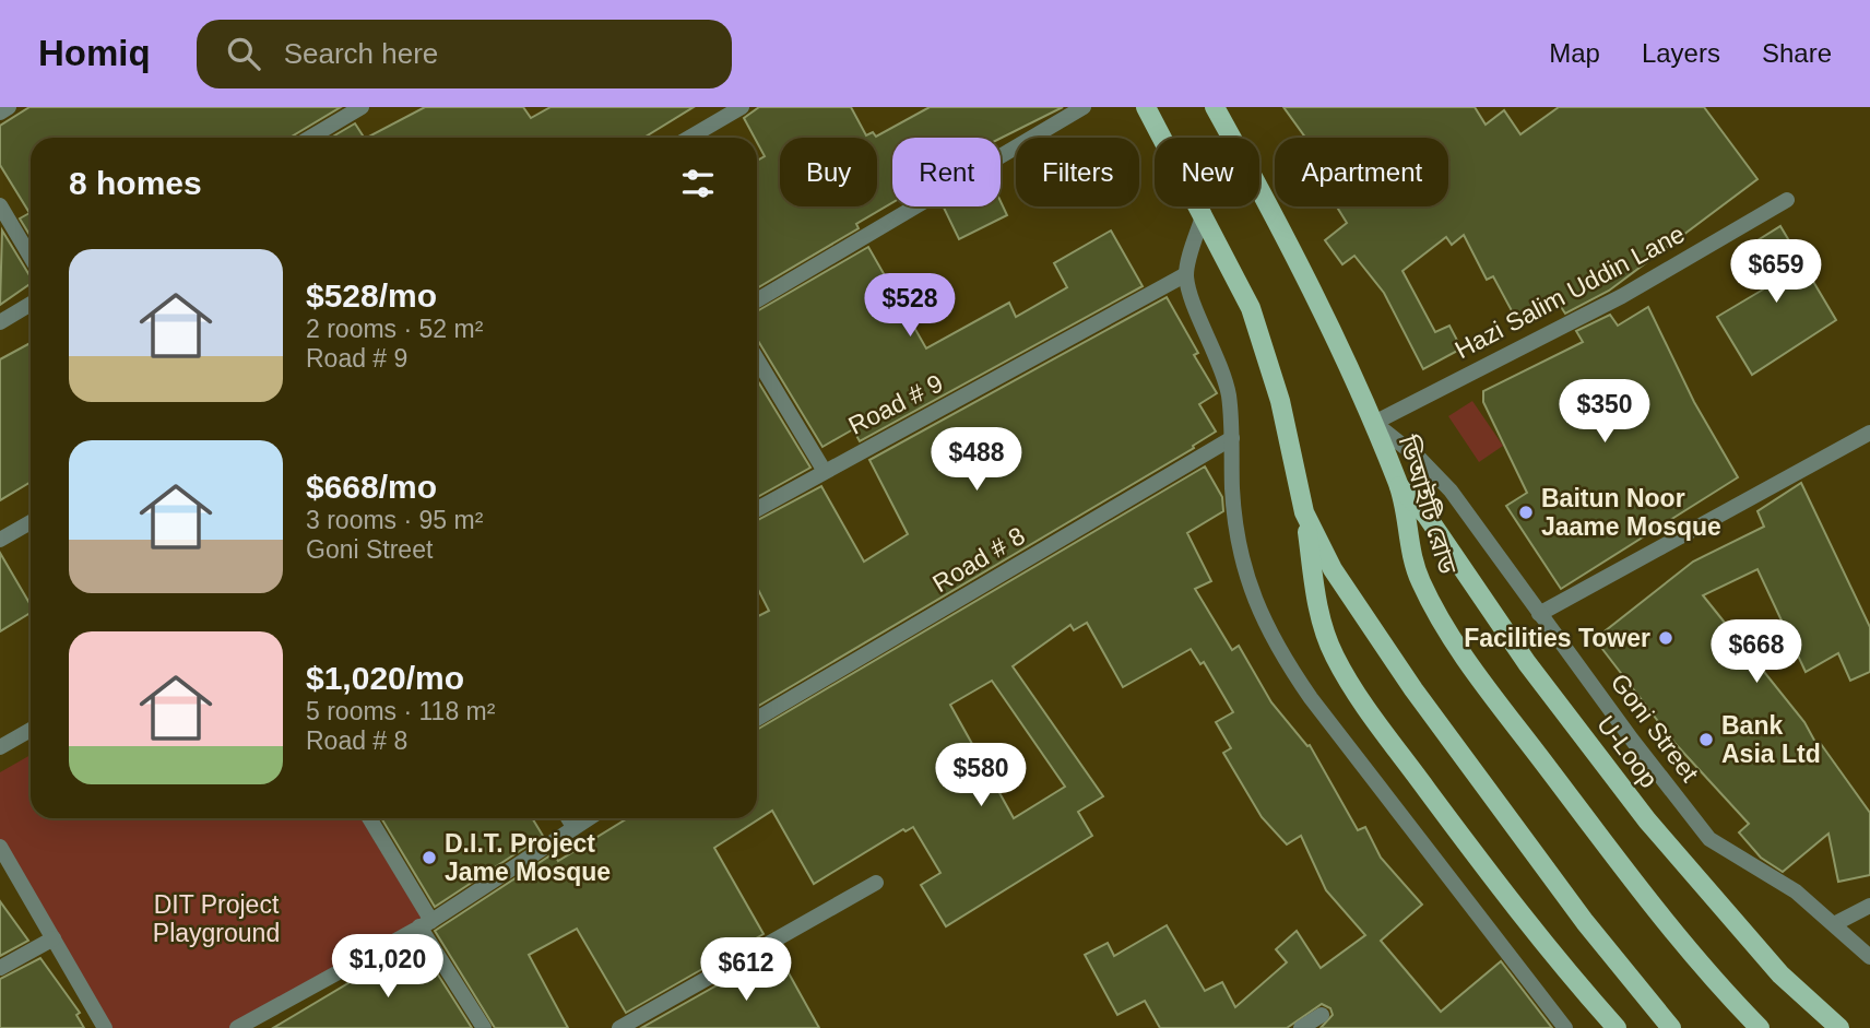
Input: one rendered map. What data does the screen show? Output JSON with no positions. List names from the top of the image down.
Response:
{
  "streets": {
    "main road": ["ডিআইটি রোড", "U-Loop"],
    "street": [
      "Hazi Salim Uddin Lane",
      "Road # 9",
      "Road # 8",
      "Goni Street"
    ]
  },
  "crossings": [
    ["Hazi Salim Uddin Lane", "ডিআইটি রোড"],
    ["Hazi Salim Uddin Lane", "Goni Street"],
    ["ডিআইটি রোড", "Goni Street"],
    ["ডিআইটি রোড", "U-Loop"]
  ],
  "parks": ["DIT Project Playground"],
  "places": [
    "Baitun Noor Jaame Mosque",
    "Facilities Tower",
    "Bank Asia Ltd",
    "D.I.T. Project Jame Mosque"
  ],
  "page": {
    "header": "Homiq",
    "search": "Search here",
    "nav": ["Map", "Layers", "Share"],
    "chip": [
      "Buy",
      "Rent",
      "Filters",
      "New",
      "Apartment"
    ],
    "heading": "8 homes",
    "list": [
      {
        "name": "$528/mo",
        "note": "2 rooms · 52 m² · Road # 9"
      },
      {
        "name": "$668/mo",
        "note": "3 rooms · 95 m² · Goni Street"
      },
      {
        "name": "$1,020/mo",
        "note": "5 rooms · 118 m² · Road # 8"
      }
    ],
    "price": [
      "$659",
      "$528",
      "$350",
      "$488",
      "$668",
      "$580",
      "$1,020",
      "$612"
    ]
  }
}
